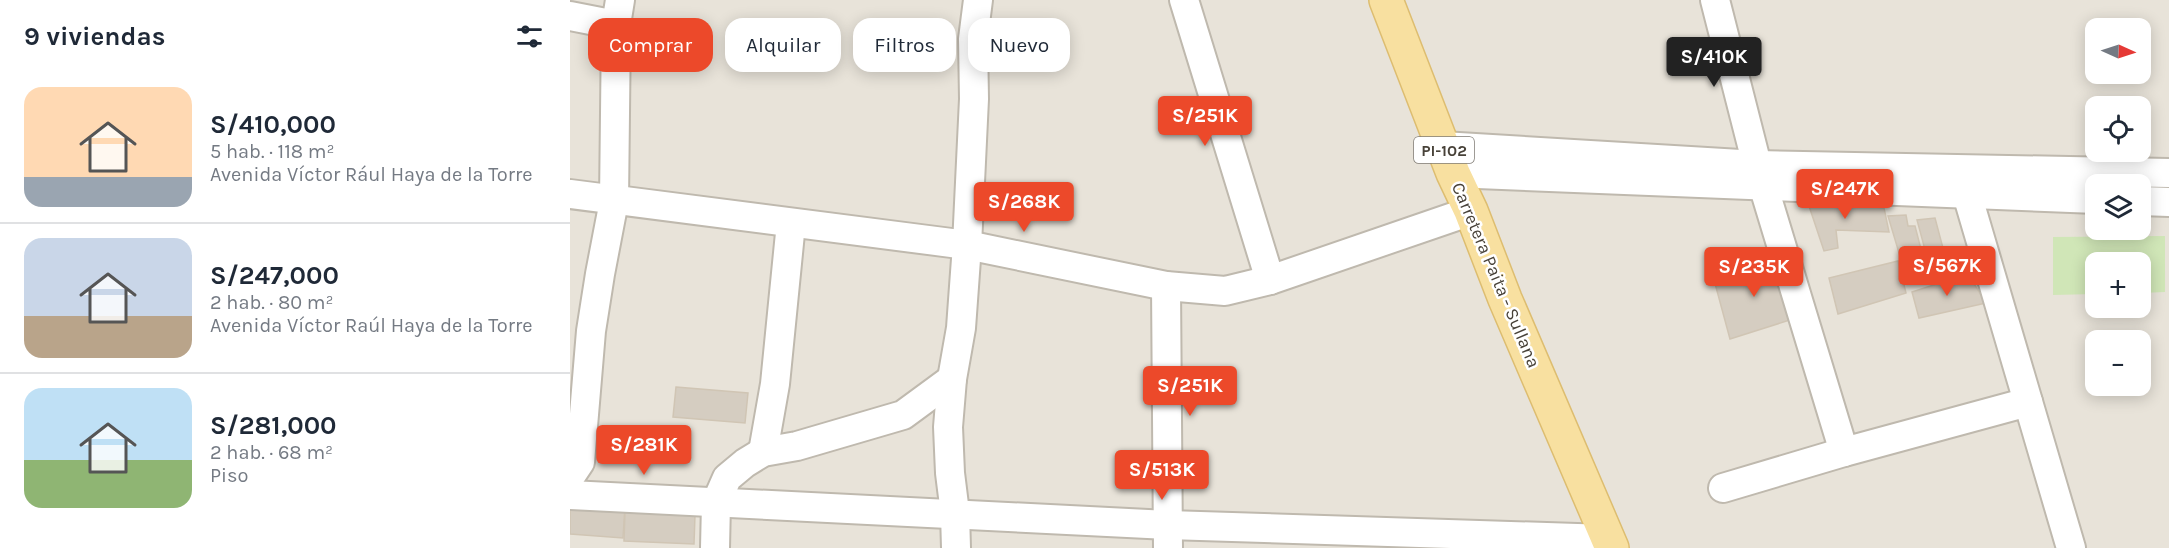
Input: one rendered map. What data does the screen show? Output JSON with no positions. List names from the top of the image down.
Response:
{
  "streets": {
    "main road": ["PI-102", "Carretera Paita - Sullana"]
  },
  "north": "right",
  "page": {
    "heading": "9 viviendas",
    "map_buttons": ["+", "−"],
    "chip": [
      "Comprar",
      "Alquilar",
      "Filtros",
      "Nuevo"
    ],
    "price": [
      "S/410K",
      "S/251K",
      "S/247K",
      "S/268K",
      "S/567K",
      "S/235K",
      "S/251K",
      "S/281K",
      "S/513K"
    ],
    "list": [
      {
        "name": "S/410,000",
        "note": "5 hab. · 118 m² · Avenida Víctor Rául Haya de la Torre"
      },
      {
        "name": "S/247,000",
        "note": "2 hab. · 80 m² · Avenida Víctor Raúl Haya de la Torre"
      },
      {
        "name": "S/281,000",
        "note": "2 hab. · 68 m² · Piso"
      }
    ]
  }
}
